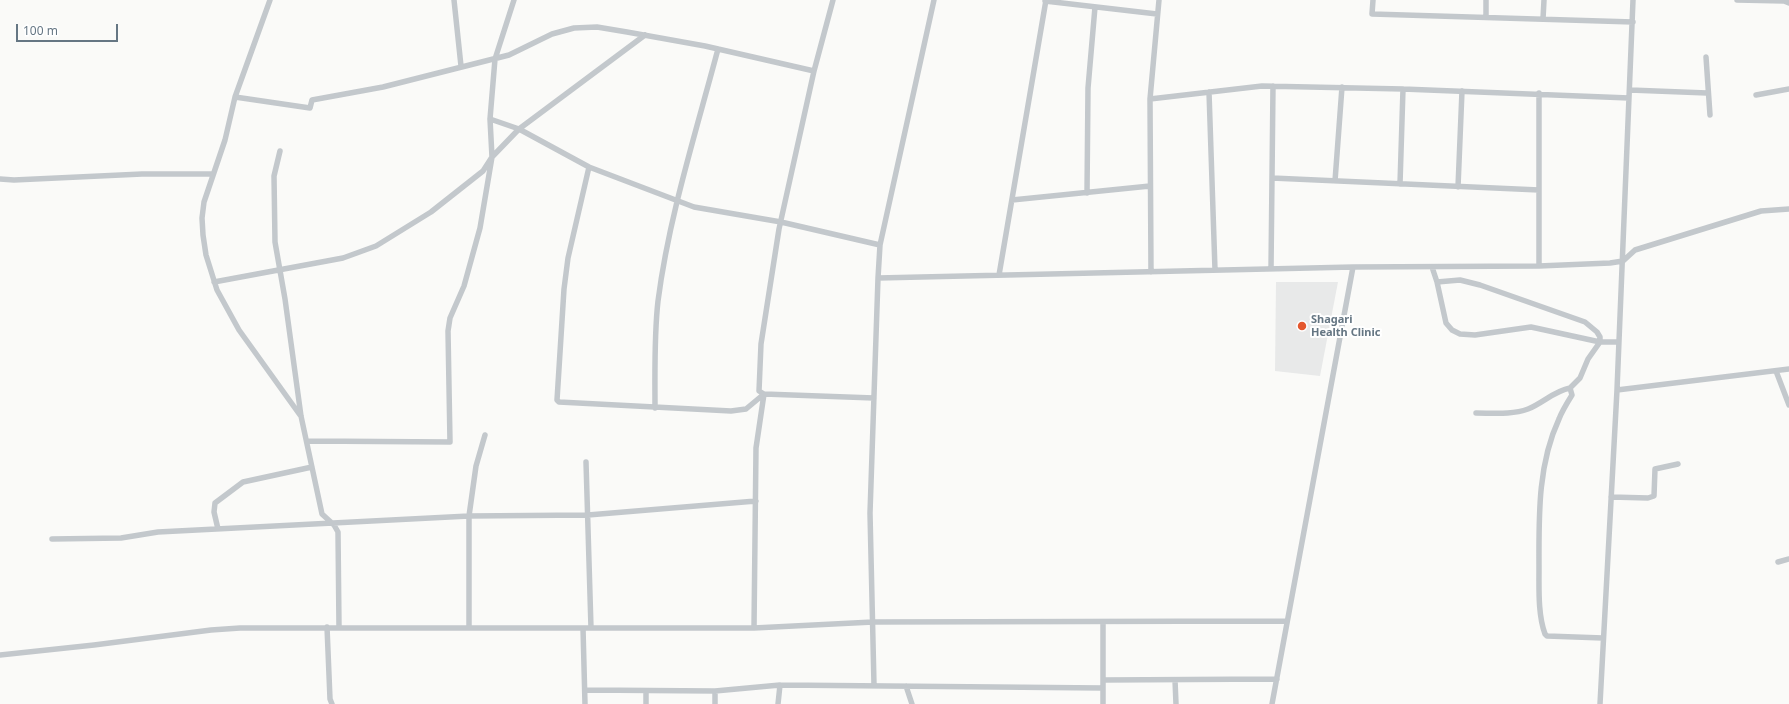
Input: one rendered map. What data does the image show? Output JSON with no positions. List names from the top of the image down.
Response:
{
  "places": ["Shagari Health Clinic"],
  "scale_bar": "100 m"
}
